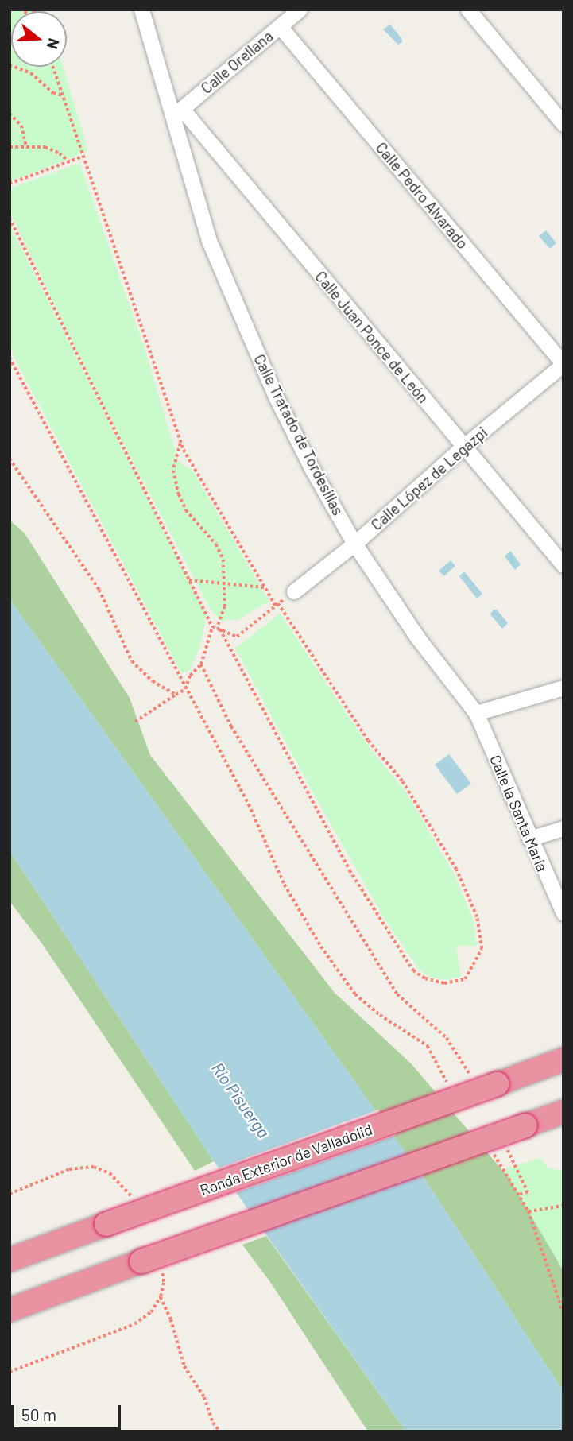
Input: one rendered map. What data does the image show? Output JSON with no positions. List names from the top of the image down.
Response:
{
  "streets": {
    "highway": ["Ronda Exterior de Valladolid"],
    "street": [
      "Calle Orellana",
      "Calle Pedro Alvarado",
      "Calle Juan Ponce de León",
      "Calle Tratado de Tordesillas",
      "Calle López de Legazpi",
      "Calle la Santa María"
    ]
  },
  "crossings": [
    ["Calle Orellana", "Calle Pedro Alvarado"],
    ["Calle Orellana", "Calle Juan Ponce de León"],
    ["Calle Orellana", "Calle Tratado de Tordesillas"],
    ["Calle Pedro Alvarado", "Calle López de Legazpi"],
    ["Calle Juan Ponce de León", "Calle Tratado de Tordesillas"],
    ["Calle Juan Ponce de León", "Calle López de Legazpi"],
    ["Calle Tratado de Tordesillas", "Calle López de Legazpi"],
    ["Calle Tratado de Tordesillas", "Calle la Santa María"]
  ],
  "water": ["Río Pisuerga"],
  "scale_bar": "50 m",
  "north": "right"
}
